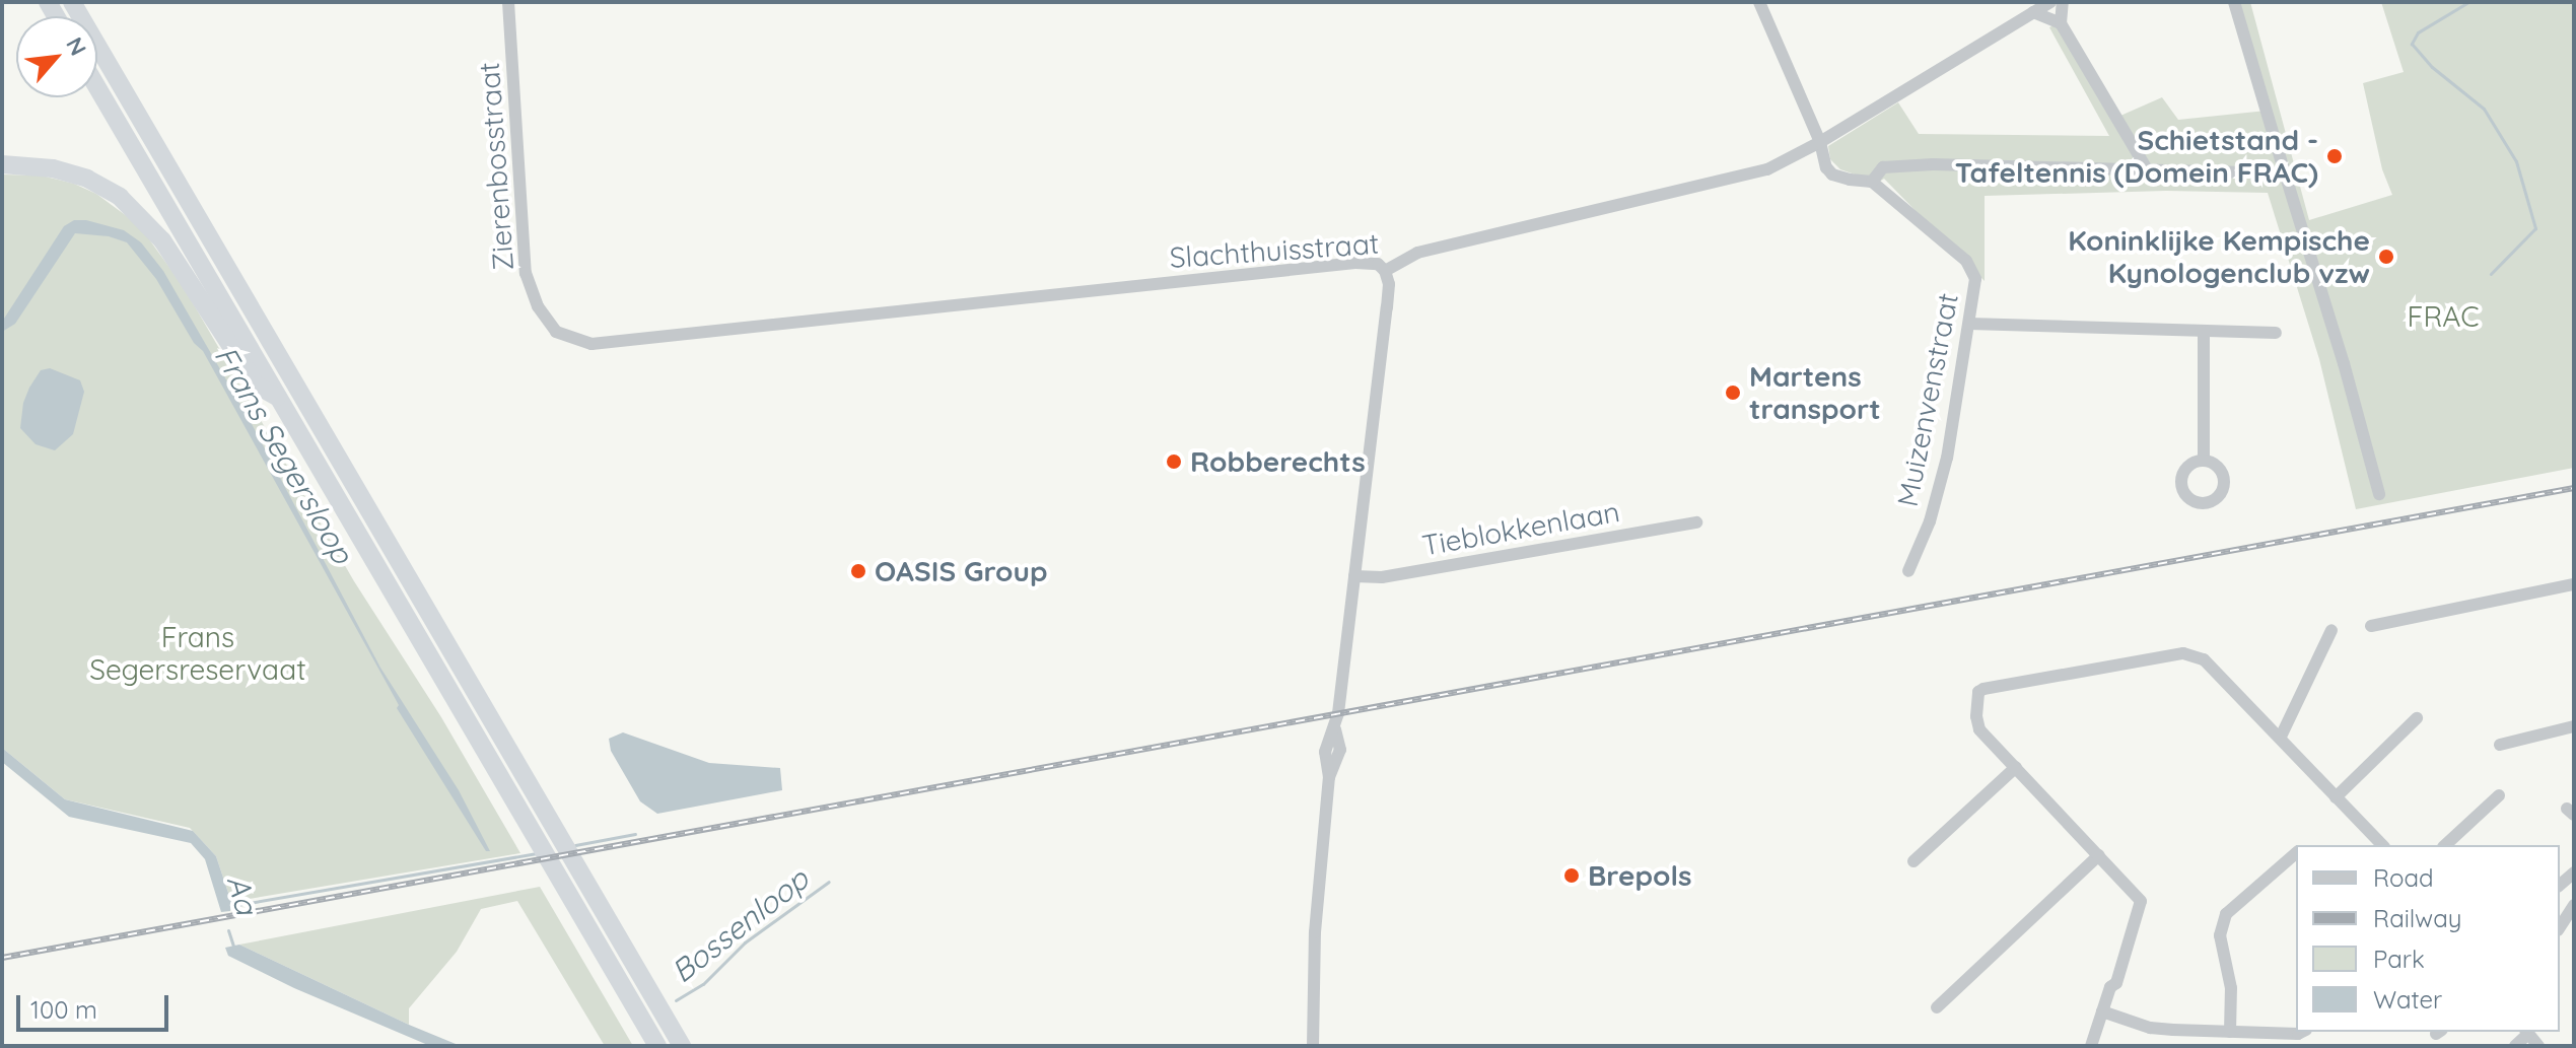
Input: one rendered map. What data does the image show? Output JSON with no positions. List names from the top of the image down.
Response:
{
  "streets": {
    "street": [
      "Zierenbosstraat",
      "Slachthuisstraat",
      "Muizenvenstraat",
      "Tieblokkenlaan"
    ]
  },
  "crossings": [
    ["Zierenbosstraat", "Slachthuisstraat"],
    ["Slachthuisstraat", "Muizenvenstraat"]
  ],
  "water": ["Frans Segersloop", "Aa", "Bossenloop"],
  "parks": ["FRAC", "Frans Segersreservaat"],
  "places": [
    "Schietstand - Tafeltennis (Domein FRAC)",
    "Koninklijke Kempische Kynologenclub vzw",
    "Martens transport",
    "Robberechts",
    "OASIS Group",
    "Brepols"
  ],
  "legend": [
    "Road",
    "Railway",
    "Park",
    "Water"
  ],
  "scale_bar": "100 m",
  "north": "top right"
}
